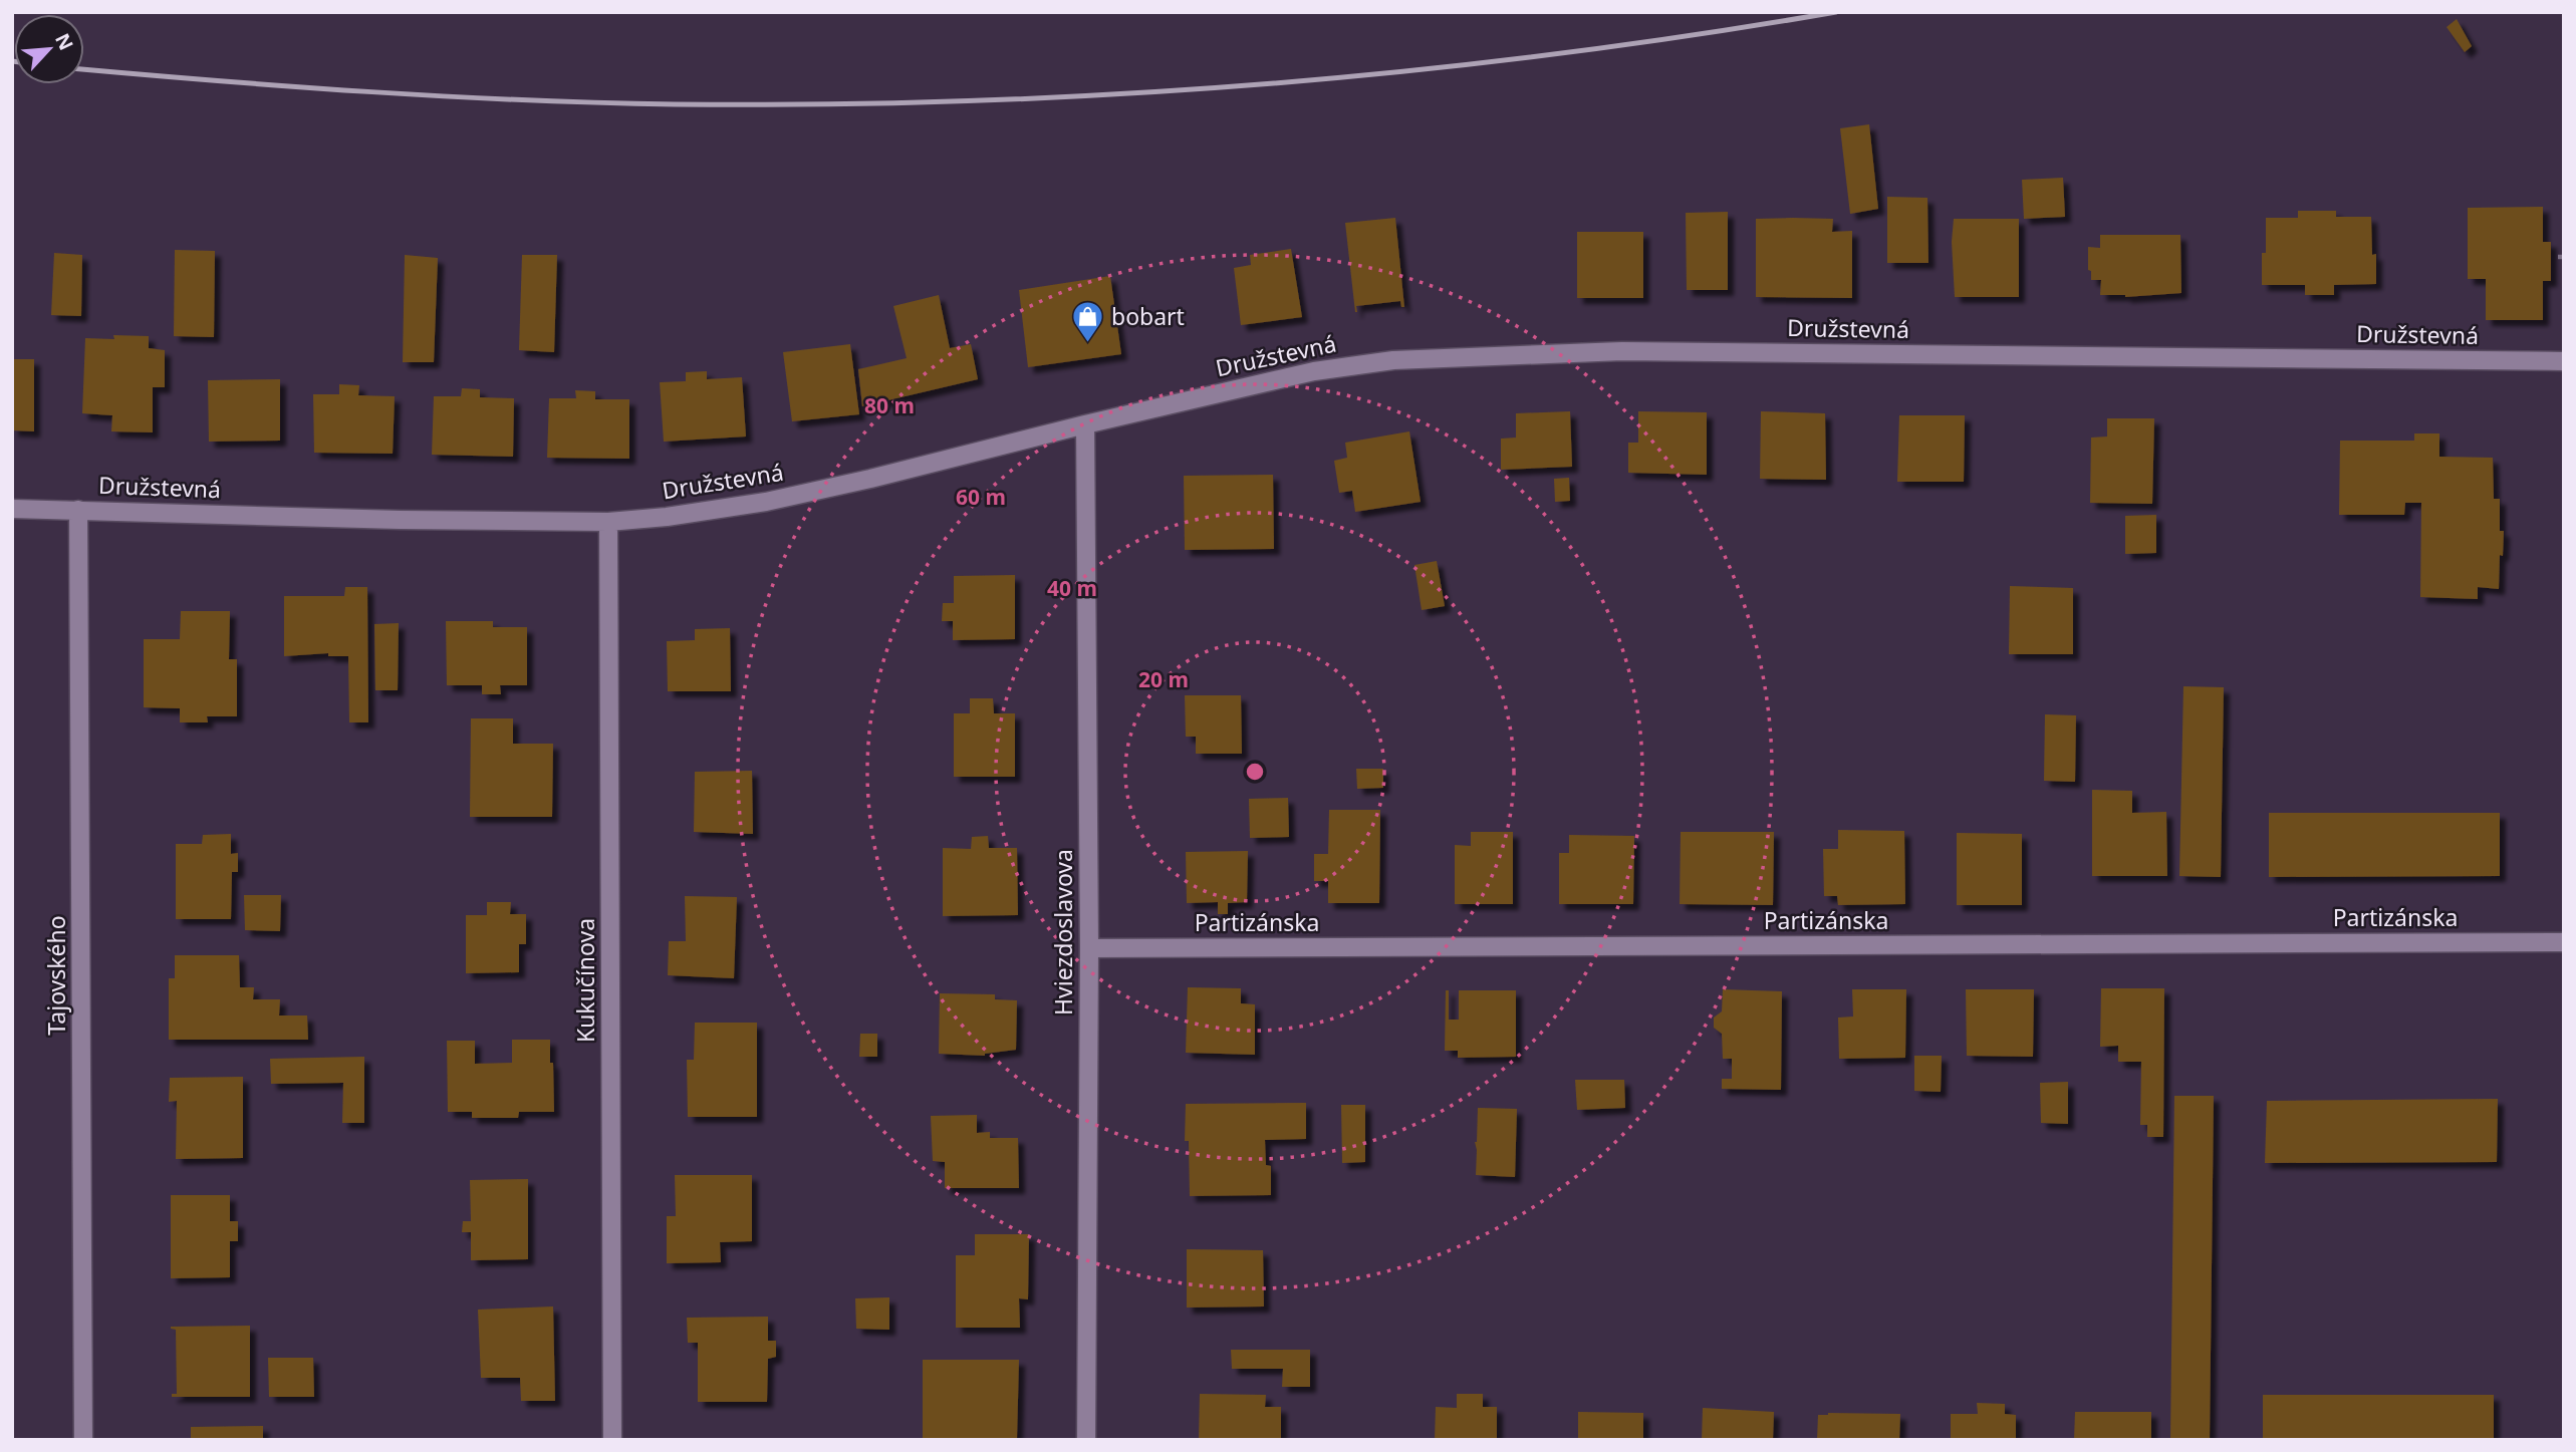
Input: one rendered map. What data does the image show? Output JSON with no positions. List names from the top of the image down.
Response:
{
  "streets": {
    "street": [
      "Družstevná",
      "Partizánska",
      "Hviezdoslavova",
      "Tajovského",
      "Kukučínova"
    ]
  },
  "crossings": [
    ["Družstevná", "Hviezdoslavova"],
    ["Družstevná", "Tajovského"],
    ["Družstevná", "Kukučínova"],
    ["Partizánska", "Hviezdoslavova"]
  ],
  "places": {
    "shop": ["bobart"]
  },
  "north": "top right",
  "rings": [
    "80 m",
    "60 m",
    "40 m",
    "20 m"
  ]
}
